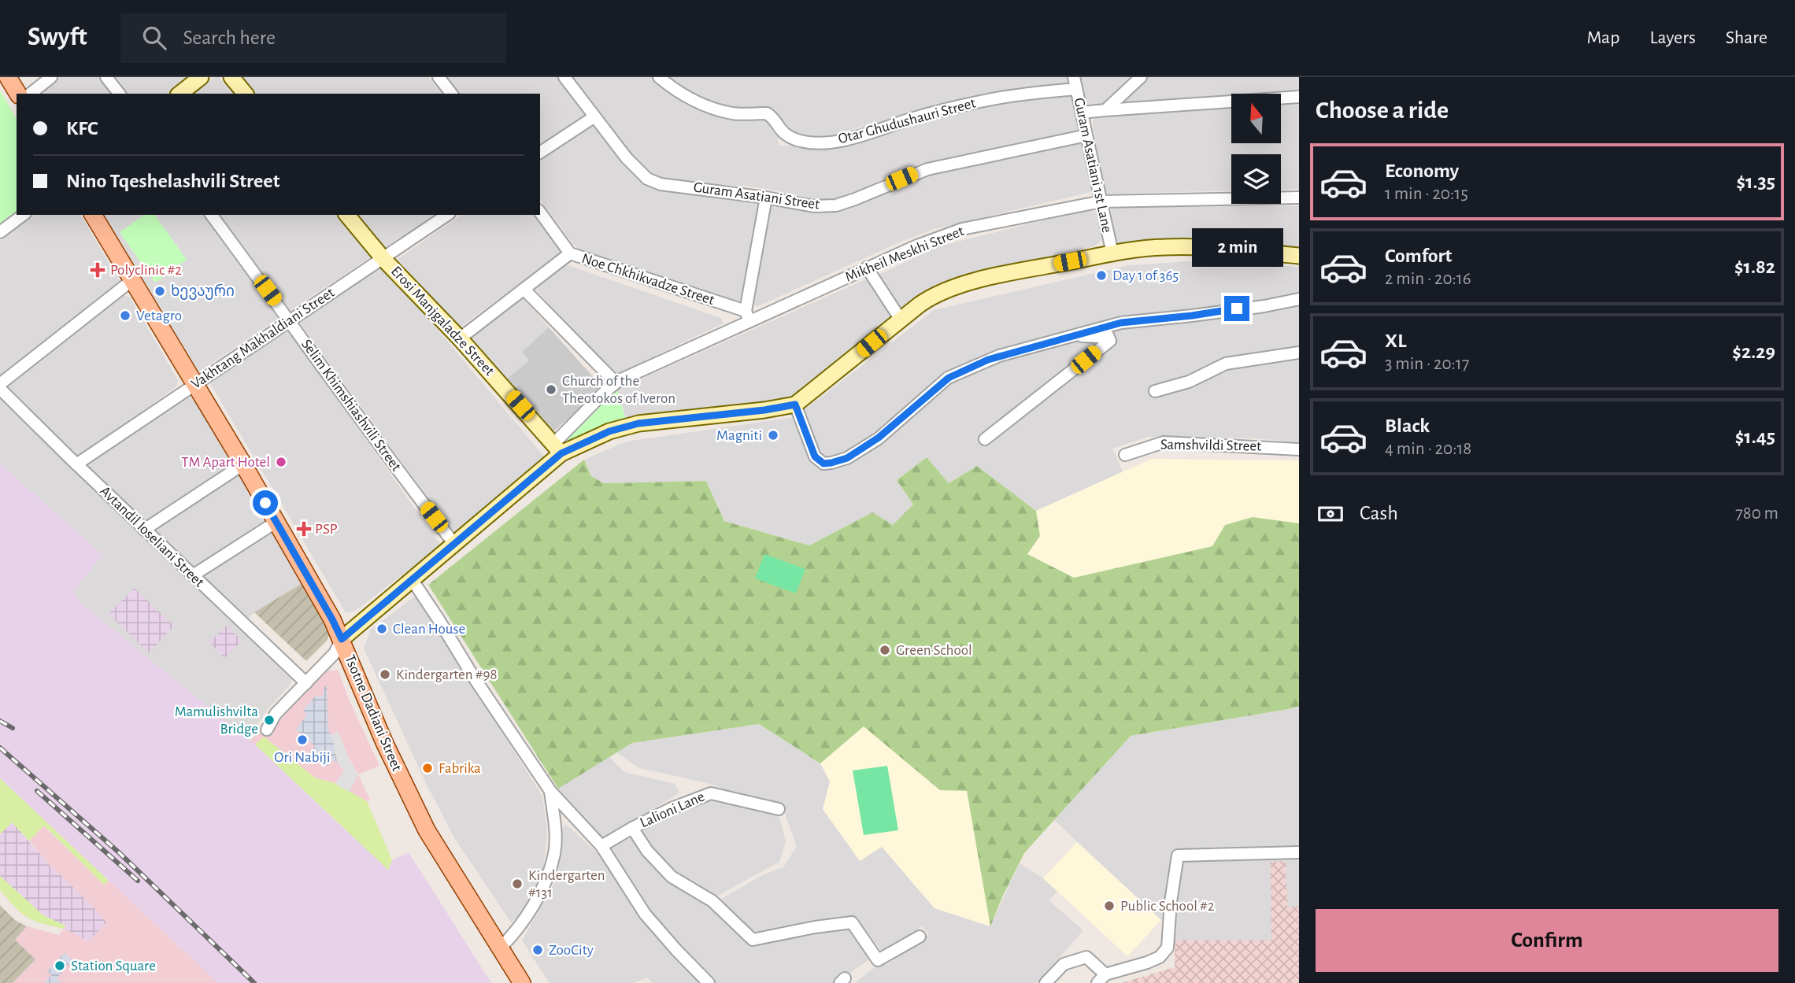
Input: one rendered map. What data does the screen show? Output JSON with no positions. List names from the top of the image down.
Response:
{
  "streets": {
    "main road": ["Erosi Manjgaladze Street", "Tsotne Dadiani Street"],
    "street": [
      "Otar Ghudushauri Street",
      "Guram Asatiani 1st Lane",
      "Guram Asatiani Street",
      "Mikheil Meskhi Street",
      "Noe Chkhikvadze Street",
      "Vakhtang Makhaldiani Street",
      "Selim Khimshiashvili Street",
      "Samshvildi Street",
      "Avtandil Ioseliani Street",
      "Lalioni Lane"
    ]
  },
  "crossings": [
    ["Otar Ghudushauri Street", "Guram Asatiani 1st Lane"],
    ["Guram Asatiani 1st Lane", "Guram Asatiani Street"],
    ["Guram Asatiani 1st Lane", "Mikheil Meskhi Street"],
    ["Mikheil Meskhi Street", "Noe Chkhikvadze Street"],
    ["Mikheil Meskhi Street", "Erosi Manjgaladze Street"],
    ["Erosi Manjgaladze Street", "Vakhtang Makhaldiani Street"],
    ["Vakhtang Makhaldiani Street", "Selim Khimshiashvili Street"],
    ["Vakhtang Makhaldiani Street", "Avtandil Ioseliani Street"],
    ["Vakhtang Makhaldiani Street", "Tsotne Dadiani Street"]
  ],
  "places": {
    "health": ["Polyclinic #2", "PSP"],
    "other": [
      "Day 1 of 365",
      "ხევაური",
      "Vetagro",
      "Church of the Theotokos of Iveron",
      "Magniti",
      "TM Apart Hotel",
      "Clean House",
      "Green School",
      "Kindergarten #98",
      "Mamulishvilta Bridge",
      "Ori Nabiji",
      "Fabrika",
      "Kindergarten #131",
      "Public School #2",
      "ZooCity",
      "Station Square"
    ]
  },
  "north": "top",
  "page": {
    "header": "Swyft",
    "search": "Search here",
    "nav": ["Map", "Layers", "Share"],
    "heading": "Choose a ride",
    "banner": ["KFC", "Nino Tqeshelashvili Street"],
    "list": [
      {
        "name": "Economy",
        "note": "1 min · 20:15",
        "value": "$1.35"
      },
      {
        "name": "Comfort",
        "note": "2 min · 20:16",
        "value": "$1.82"
      },
      {
        "name": "XL",
        "note": "3 min · 20:17",
        "value": "$2.29"
      },
      {
        "name": "Black",
        "note": "4 min · 20:18",
        "value": "$1.45"
      }
    ],
    "bubble": "2 min",
    "pay": ["Cash", "780 m"],
    "buttons": "Confirm"
  }
}
